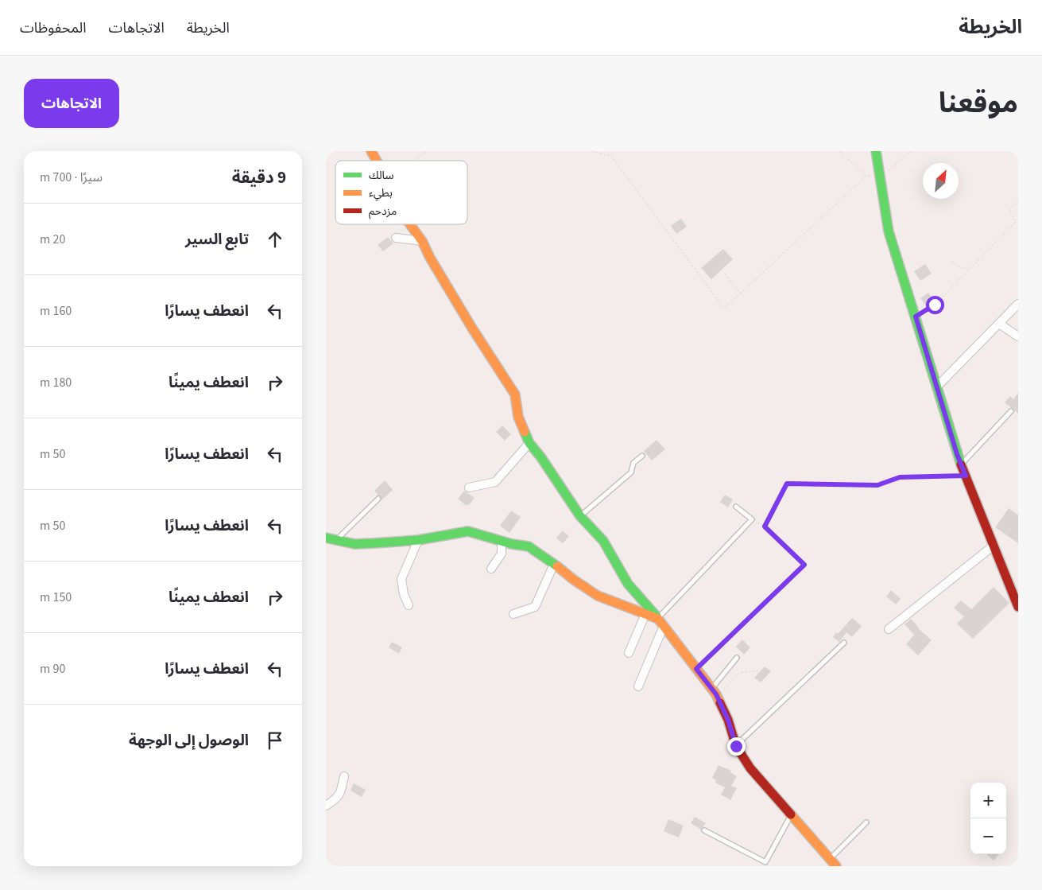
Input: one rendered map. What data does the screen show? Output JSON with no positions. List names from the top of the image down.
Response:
{
  "legend": ["سالك", "بطيء", "مزدحم"],
  "north": "top right",
  "page": {
    "header": "الخريطة",
    "nav": ["الخريطة", "الاتجاهات", "المحفوظات"],
    "title": "موقعنا",
    "buttons": "الاتجاهات",
    "heading": ["9 دقيقة", "سيرًا · 700 m"],
    "list": [
      ["تابع السير", "20 m"],
      ["انعطف يسارًا", "160 m"],
      ["انعطف يمينًا", "180 m"],
      ["انعطف يسارًا", "50 m"],
      ["انعطف يسارًا", "50 m"],
      ["انعطف يمينًا", "150 m"],
      ["انعطف يسارًا", "90 m"],
      "الوصول إلى الوجهة"
    ],
    "map_buttons": ["+", "−"]
  }
}
